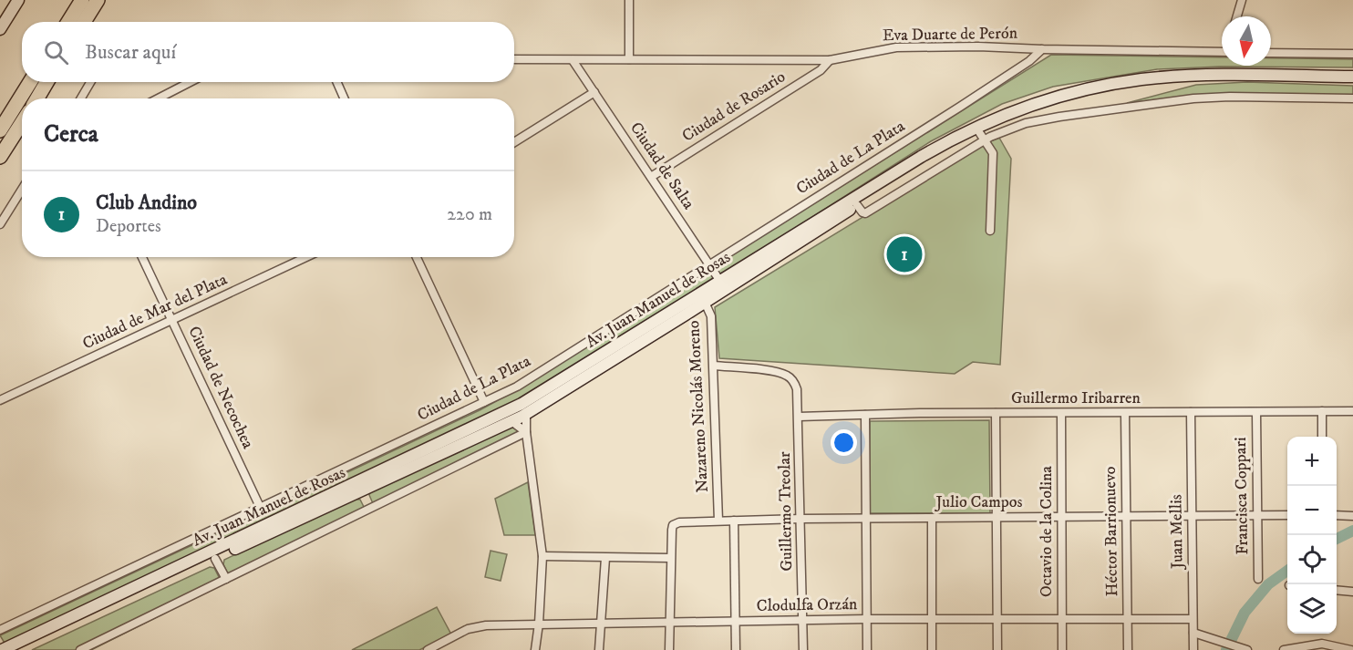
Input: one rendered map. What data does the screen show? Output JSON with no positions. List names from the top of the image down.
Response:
{
  "streets": {
    "main road": ["Av. Juan Manuel de Rosas"],
    "street": [
      "Eva Duarte de Perón",
      "Ciudad de Rosario",
      "Ciudad de La Plata",
      "Ciudad de Salta",
      "Ciudad de Mar del Plata",
      "Ciudad de Necochea",
      "Guillermo Iribarren",
      "Nazareno Nicolás Moreno",
      "Francisca Coppari",
      "Julio Campos",
      "Guillermo Treolar",
      "Octavio de la Colina",
      "Héctor Barrionuevo",
      "Juan Mellis",
      "Clodulfa Orzán"
    ]
  },
  "crossings": [
    ["Eva Duarte de Perón", "Ciudad de Rosario"],
    ["Eva Duarte de Perón", "Ciudad de La Plata"],
    ["Eva Duarte de Perón", "Ciudad de Salta"],
    ["Ciudad de Rosario", "Ciudad de Salta"],
    ["Ciudad de La Plata", "Ciudad de Salta"],
    ["Ciudad de La Plata", "Ciudad de Necochea"],
    ["Ciudad de Salta", "Av. Juan Manuel de Rosas"],
    ["Av. Juan Manuel de Rosas", "Nazareno Nicolás Moreno"],
    ["Ciudad de Mar del Plata", "Ciudad de Necochea"],
    ["Guillermo Iribarren", "Francisca Coppari"],
    ["Guillermo Iribarren", "Guillermo Treolar"],
    ["Guillermo Iribarren", "Octavio de la Colina"],
    ["Guillermo Iribarren", "Héctor Barrionuevo"],
    ["Guillermo Iribarren", "Juan Mellis"],
    ["Nazareno Nicolás Moreno", "Julio Campos"],
    ["Nazareno Nicolás Moreno", "Guillermo Treolar"],
    ["Francisca Coppari", "Julio Campos"],
    ["Julio Campos", "Guillermo Treolar"],
    ["Julio Campos", "Octavio de la Colina"],
    ["Julio Campos", "Héctor Barrionuevo"],
    ["Julio Campos", "Juan Mellis"],
    ["Guillermo Treolar", "Clodulfa Orzán"],
    ["Octavio de la Colina", "Clodulfa Orzán"],
    ["Héctor Barrionuevo", "Clodulfa Orzán"],
    ["Juan Mellis", "Clodulfa Orzán"]
  ],
  "north": "bottom",
  "page": {
    "search": "Buscar aquí",
    "heading": "Cerca",
    "list": [
      {
        "mark": "1",
        "name": "Club Andino",
        "note": "Deportes",
        "value": "220 m"
      }
    ],
    "pins": "1",
    "map_buttons": ["+", "−"]
  }
}
